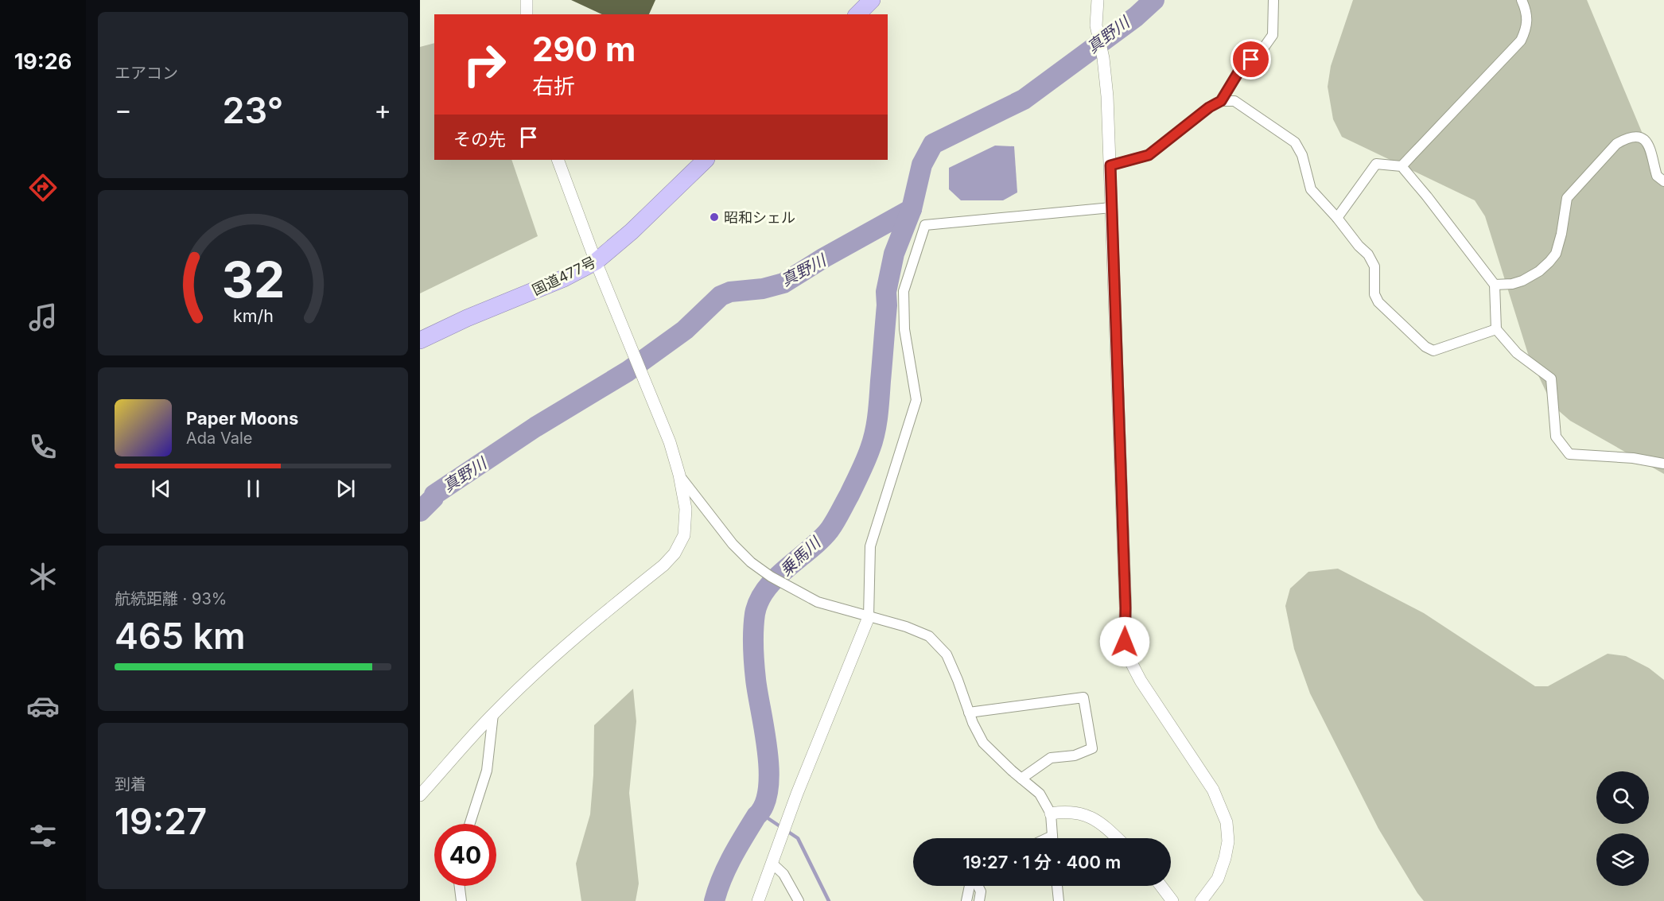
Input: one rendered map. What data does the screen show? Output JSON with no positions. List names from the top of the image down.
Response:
{
  "streets": {
    "highway": ["国道477号"]
  },
  "water": ["真野川", "乗馬川"],
  "places": ["昭和シェル"],
  "page": {
    "tabs": "19:26",
    "tile": [
      "エアコン",
      ["航続距離 · 93%", "465 km"],
      ["到着", "19:27"]
    ],
    "turn": ["290 m", "右折"],
    "heat": ["−", "23°", "+"],
    "then": "その先",
    "song": ["Paper Moons", "Ada Vale"],
    "limit": "40",
    "trip": "19:27 · 1 分 · 400 m",
    "gauge": ["32", "km/h"]
  }
}
